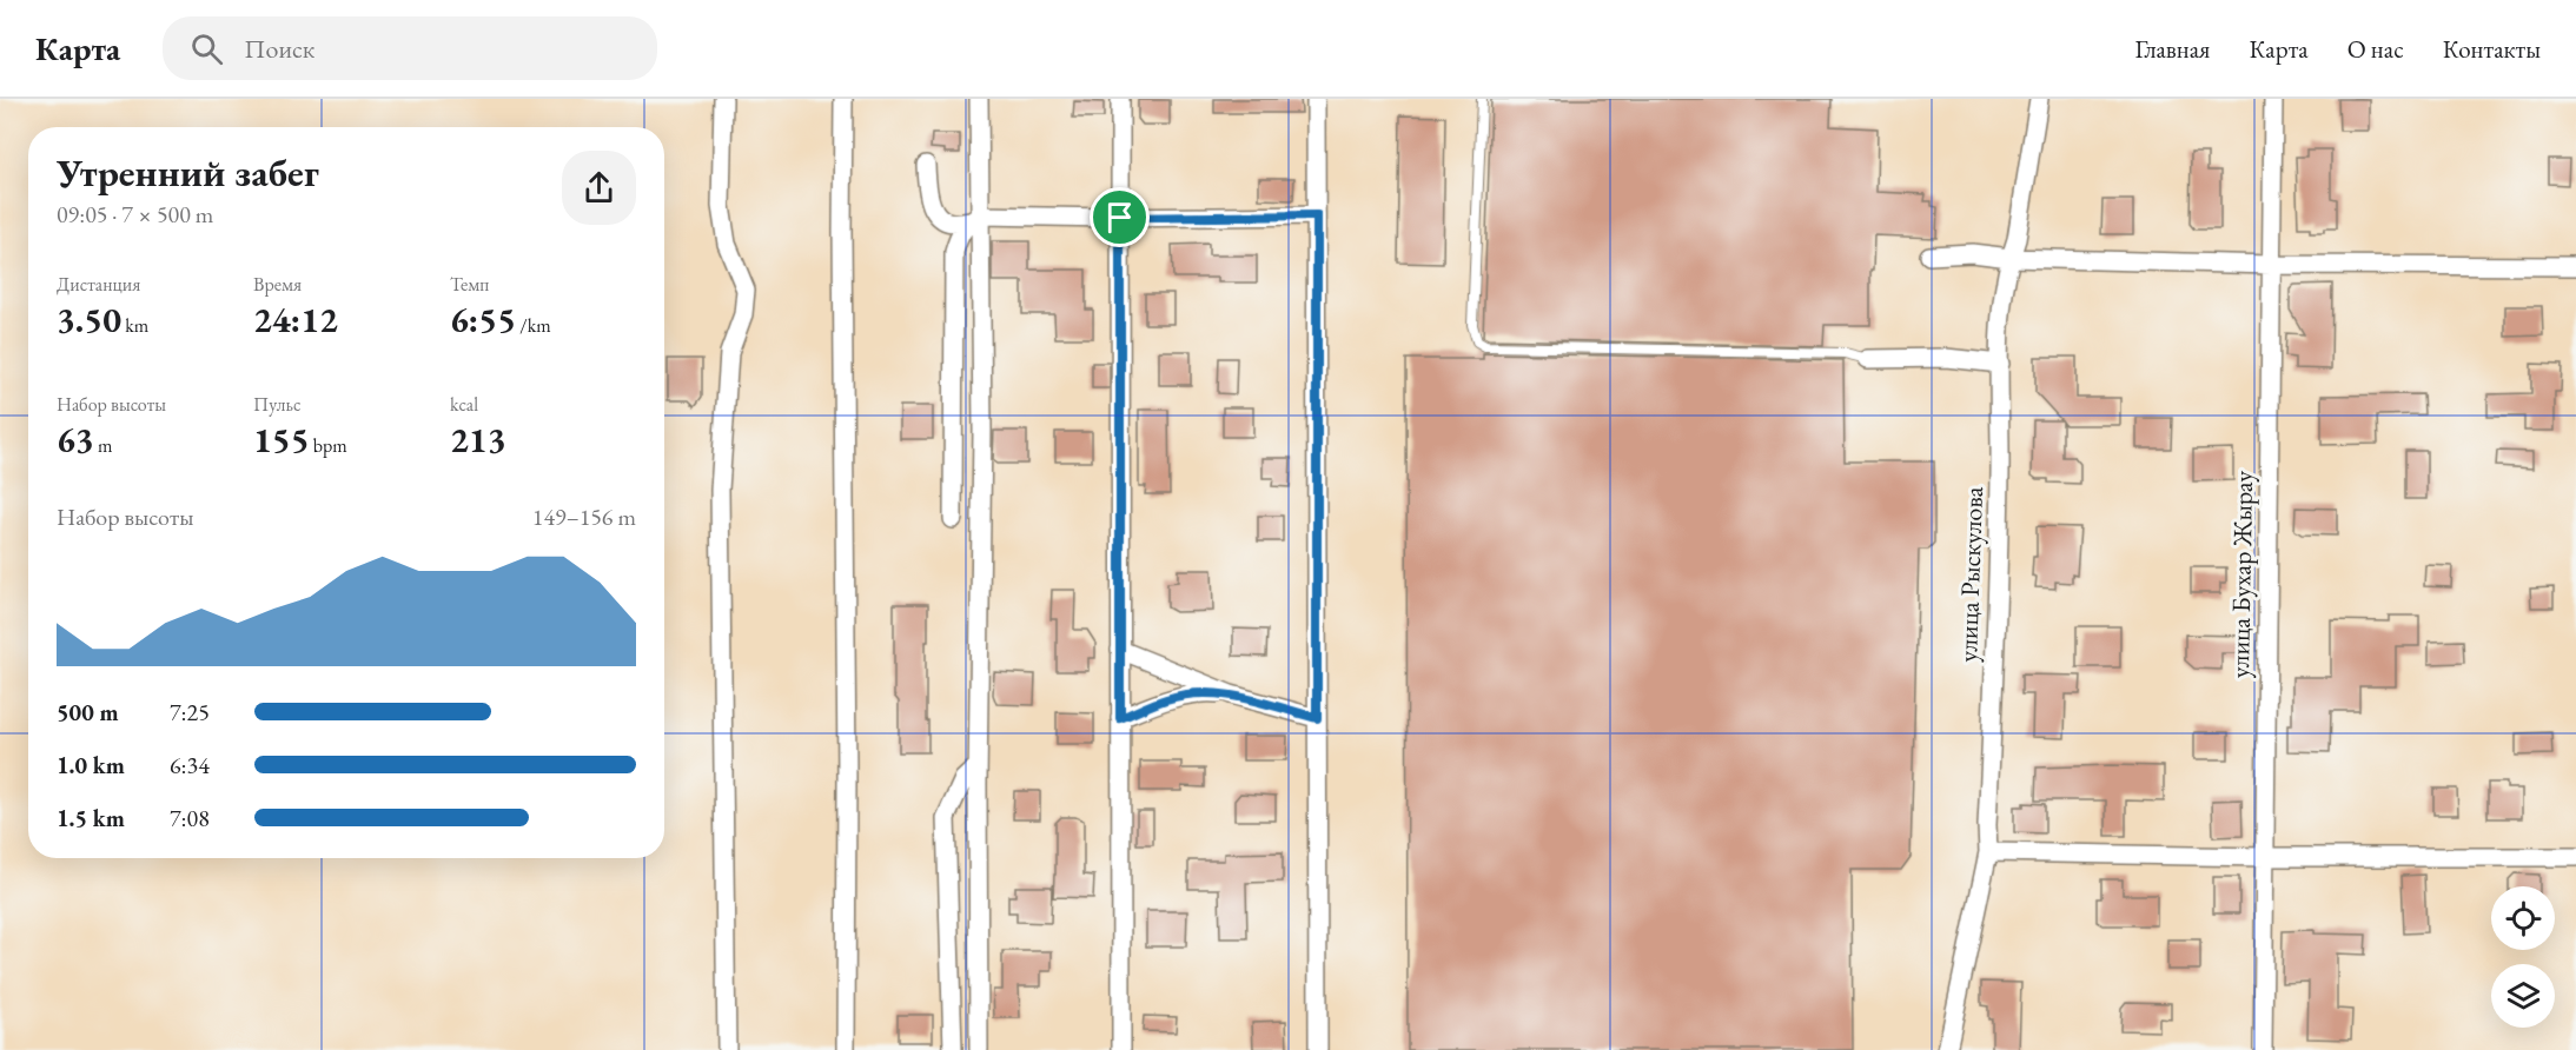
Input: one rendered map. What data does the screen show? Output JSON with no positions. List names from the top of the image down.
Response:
{
  "streets": {
    "street": ["улица Рыскулова", "улица Бухар Жырау"]
  },
  "page": {
    "header": "Карта",
    "search": "Поиск",
    "nav": [
      "Главная",
      "Карта",
      "О нас",
      "Контакты"
    ],
    "heading": ["Утренний забег", "09:05 · 7 × 500 m"],
    "stats": [
      ["Дистанция", "3.50 km"],
      ["Время", "24:12"],
      ["Темп", "6:55 /km"],
      ["Набор высоты", "63 m"],
      ["Пульс", "155 bpm"],
      ["kcal", "213"]
    ],
    "chart": ["Набор высоты", "149–156 m"],
    "list": [
      {
        "name": "500 m",
        "note": "7:25"
      },
      {
        "name": "1.0 km",
        "note": "6:34"
      },
      {
        "name": "1.5 km",
        "note": "7:08"
      }
    ]
  }
}
